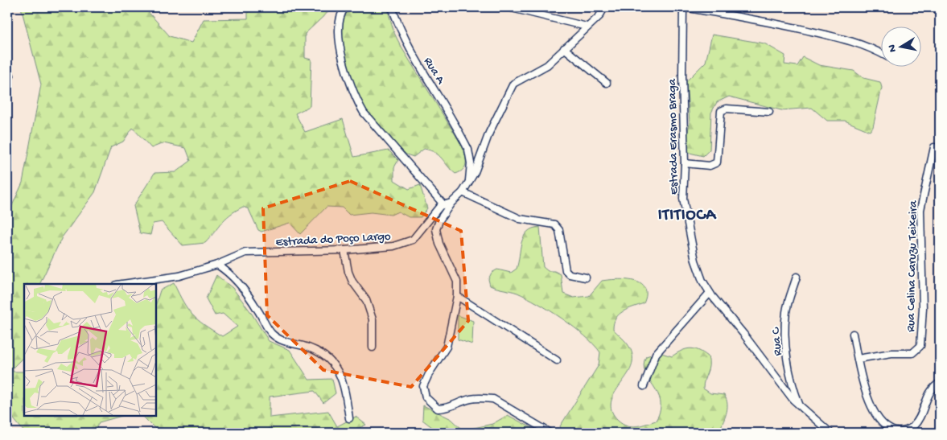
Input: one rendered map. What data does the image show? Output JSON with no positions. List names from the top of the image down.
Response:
{
  "streets": {
    "street": [
      "Rua A",
      "Estrada Erasmo Braga",
      "Estrada do Poço Largo",
      "Rua Celina Caruzu Teixeira",
      "Rua C"
    ]
  },
  "crossings": [
    ["Estrada Erasmo Braga", "Rua C"]
  ],
  "districts": ["ITITIOCA"],
  "north": "left"
}
